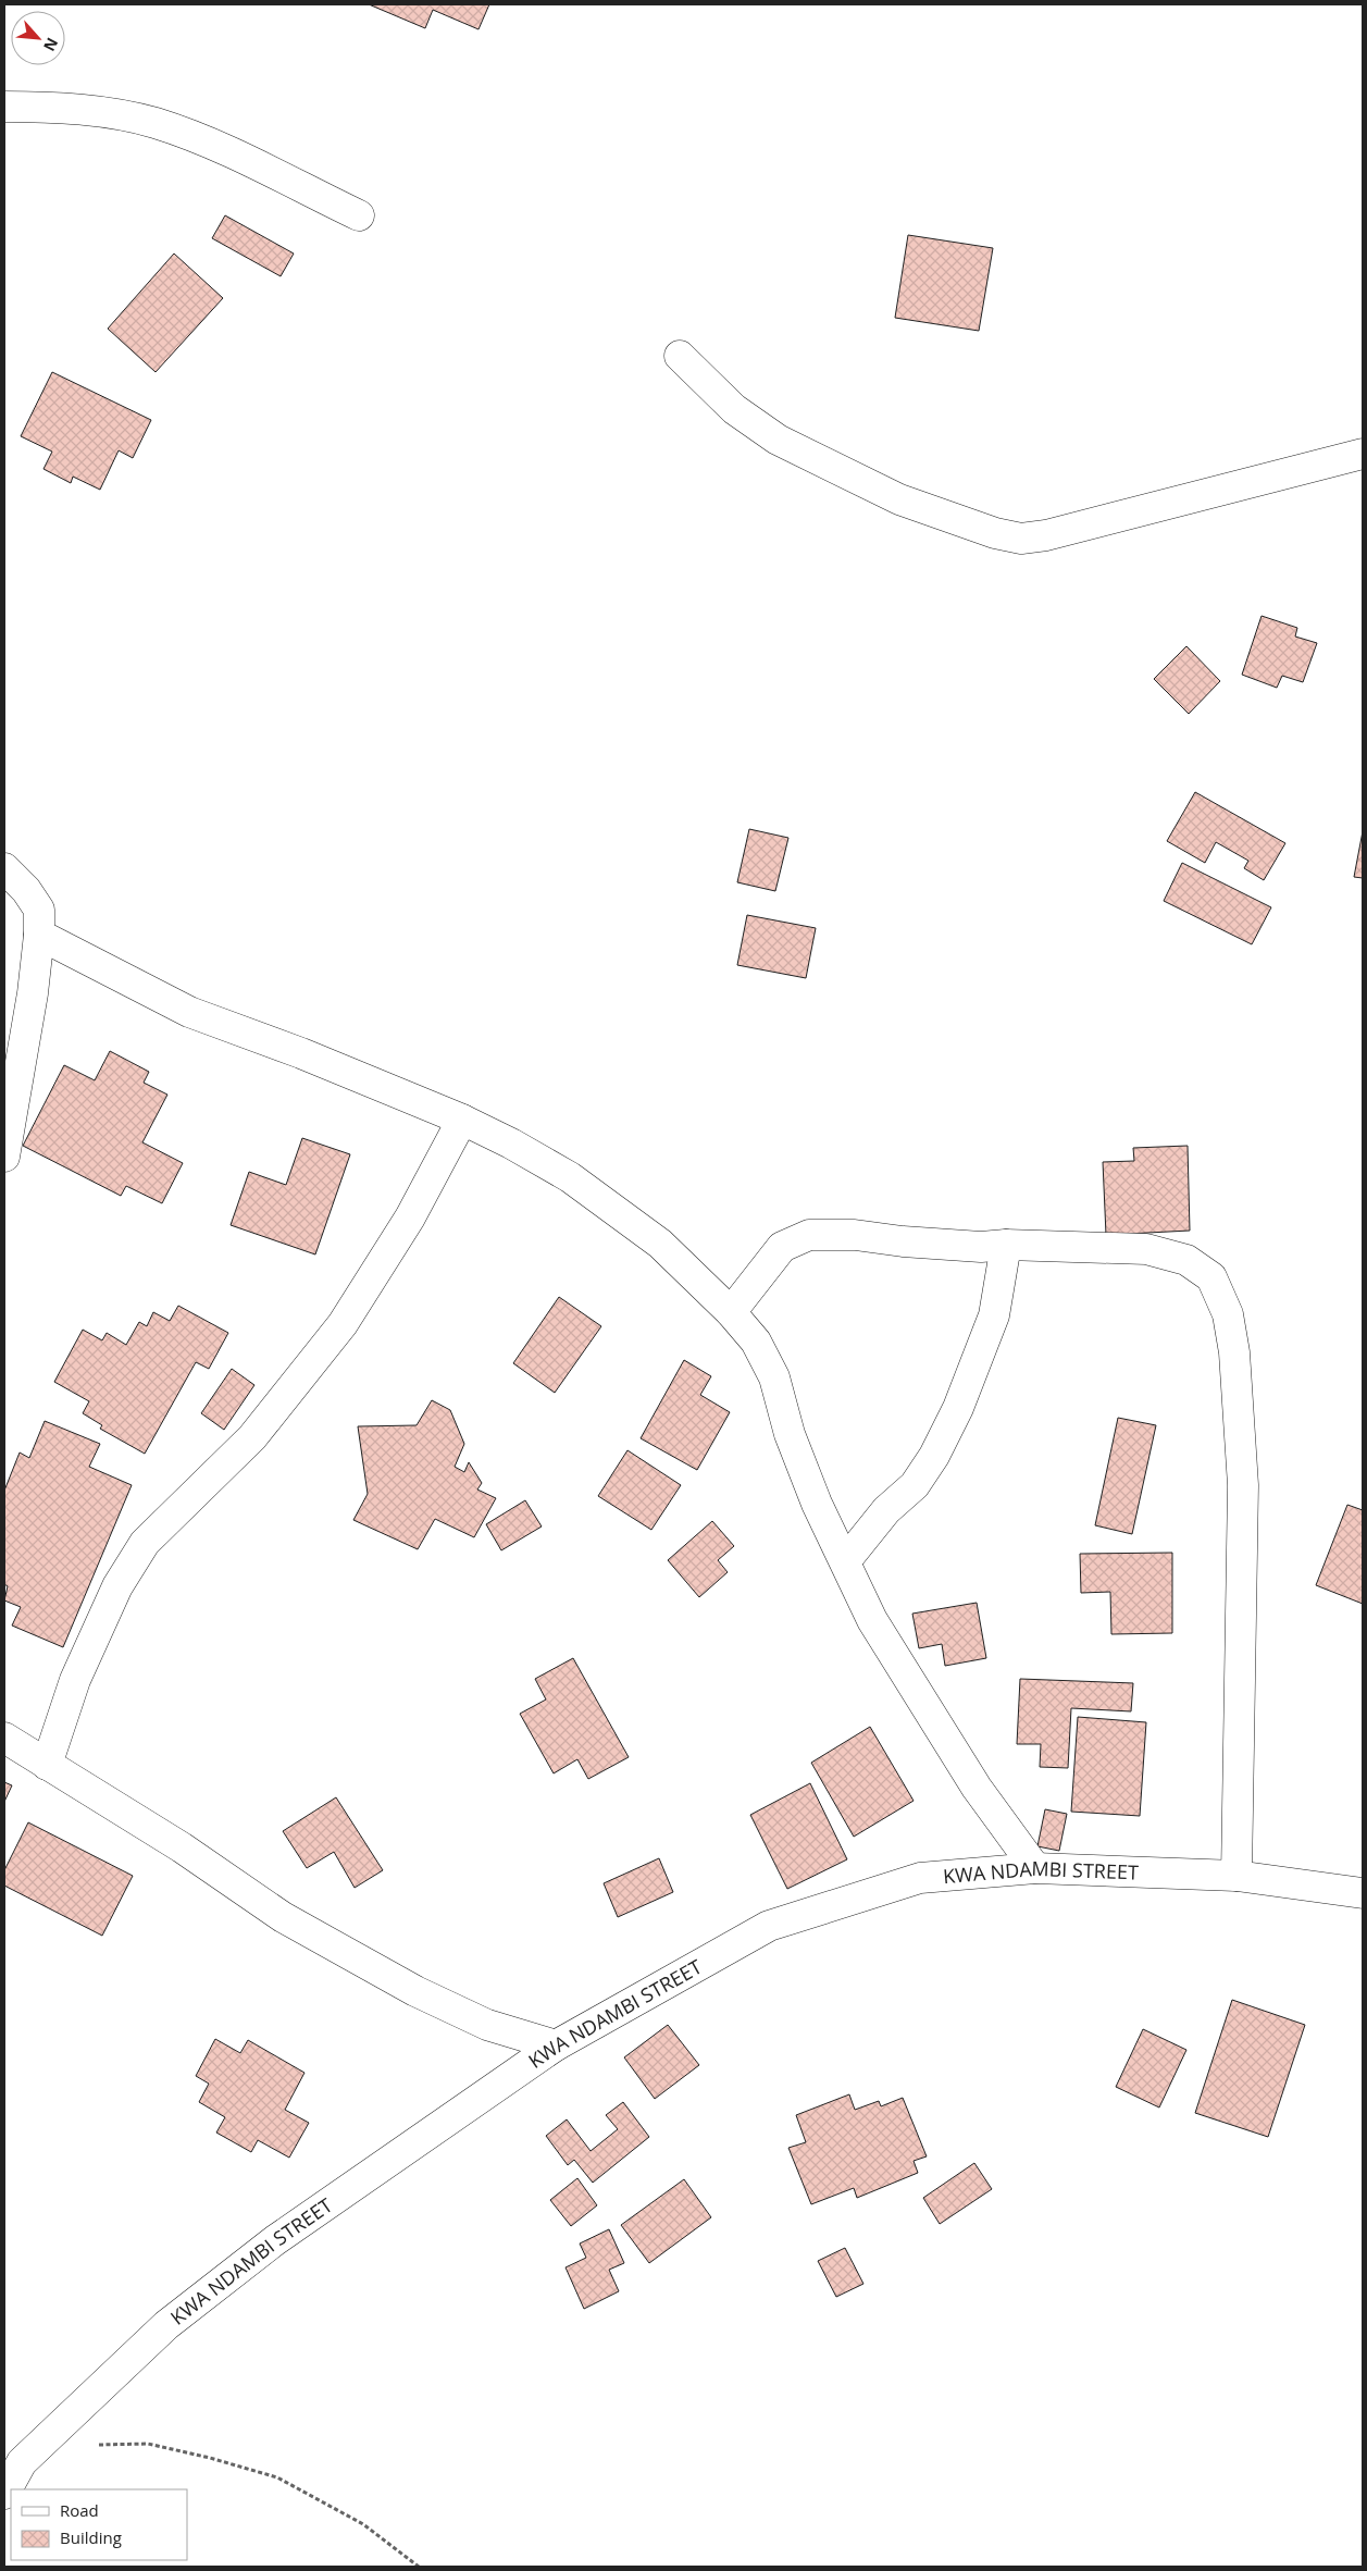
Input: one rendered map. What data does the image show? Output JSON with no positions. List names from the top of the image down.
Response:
{
  "streets": {
    "street": ["KWA NDAMBI STREET"]
  },
  "legend": ["Road", "Building"],
  "north": "bottom right"
}
